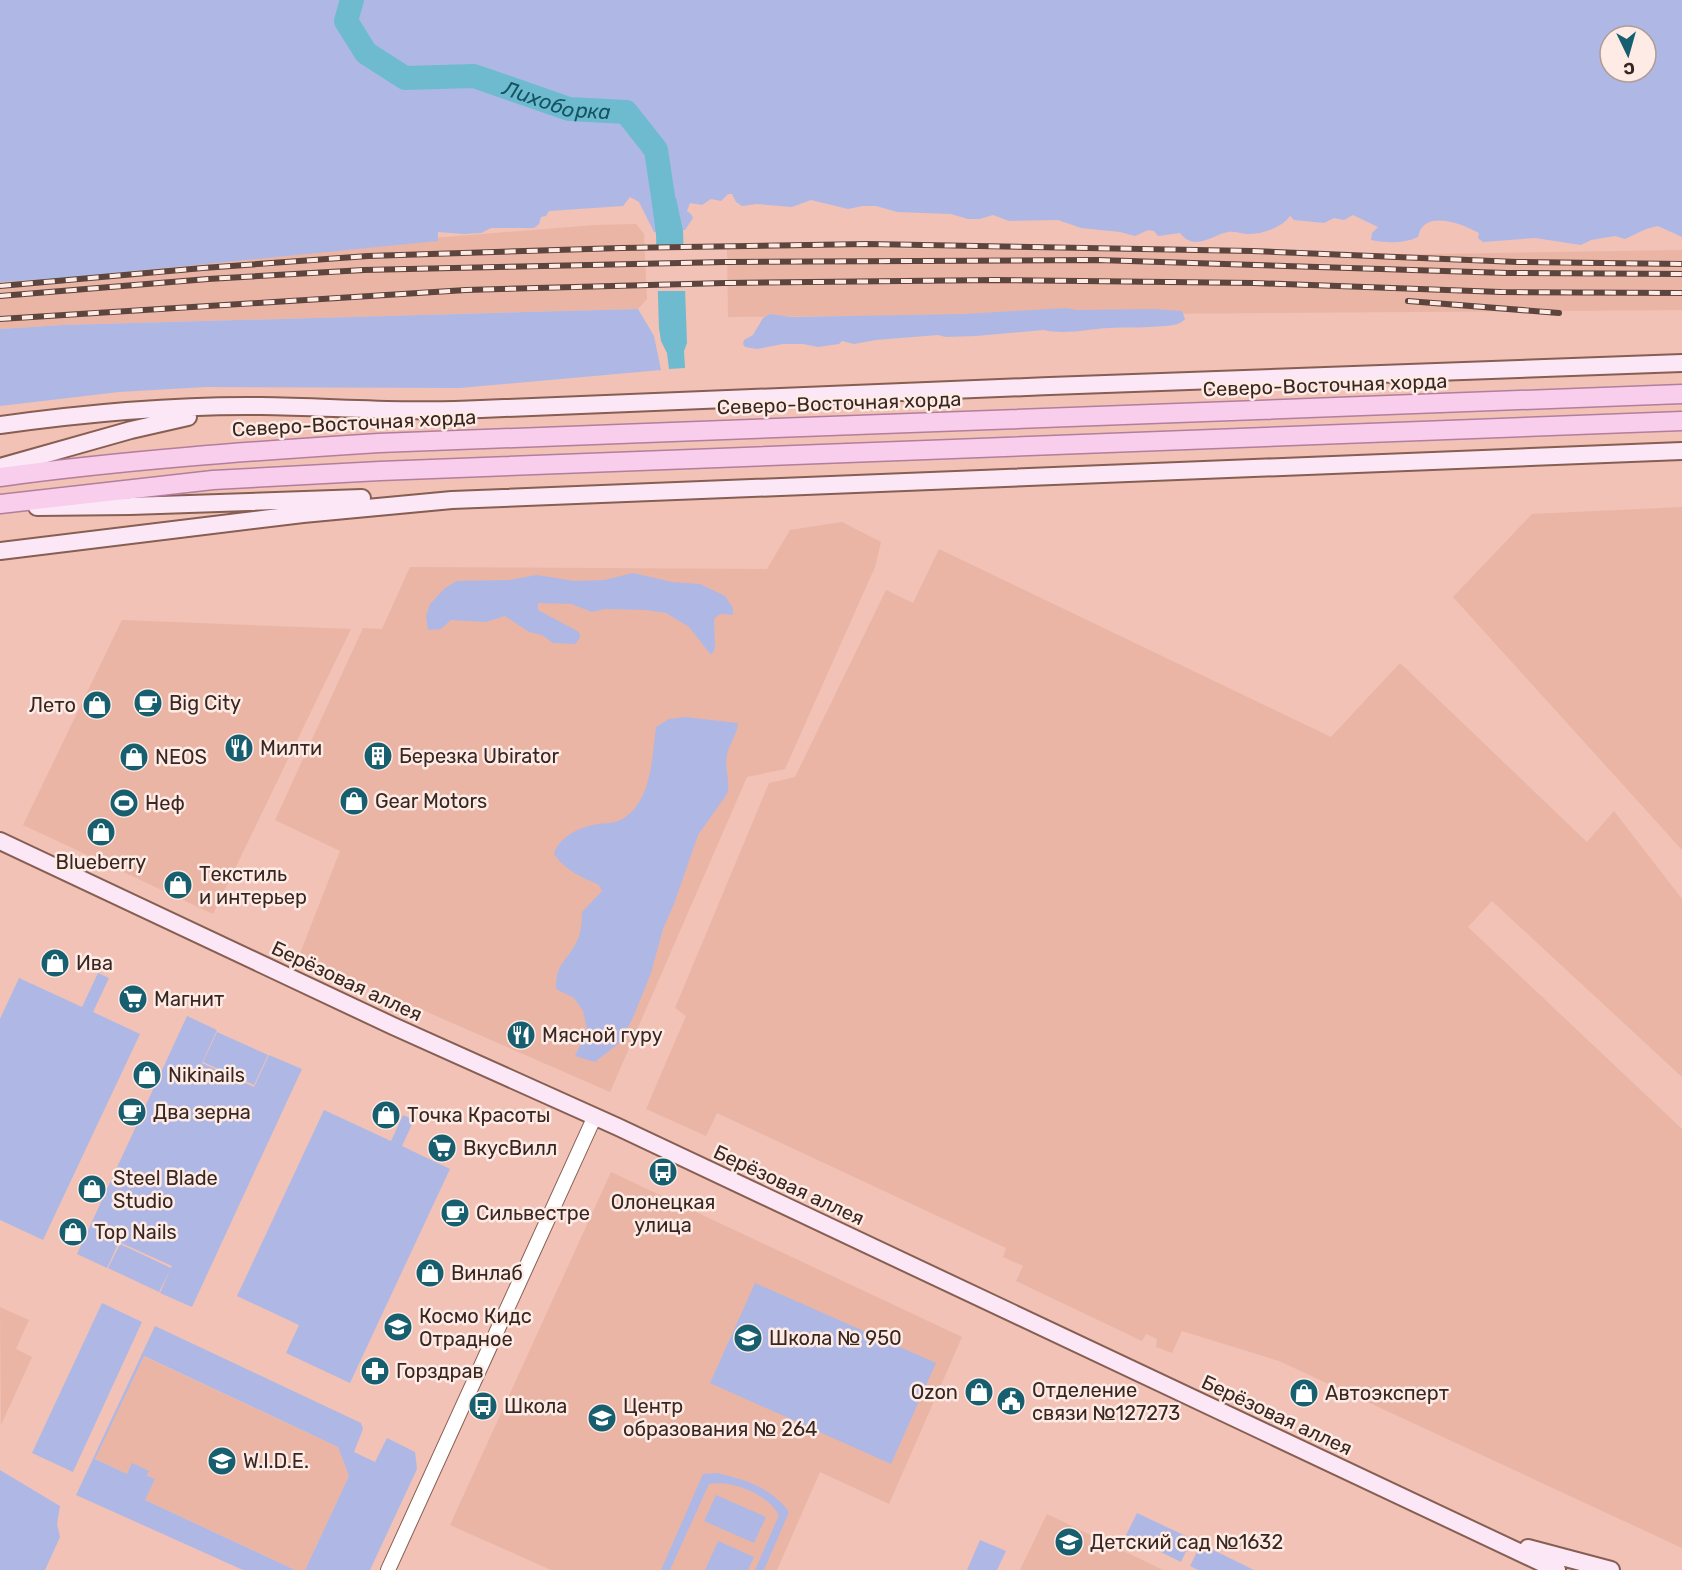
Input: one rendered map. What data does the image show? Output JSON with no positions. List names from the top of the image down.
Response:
{
  "streets": {
    "main road": ["Северо-Восточная хорда", "Берёзовая аллея"]
  },
  "water": ["Лихоборка"],
  "places": {
    "cafe": ["Big City", "Два зерна", "Сильвестре"],
    "shop": [
      "Лето",
      "NEOS",
      "Gear Motors",
      "Blueberry",
      "Текстиль и интерьер",
      "Ива",
      "Nikinails",
      "Точка Красоты",
      "Steel Blade Studio",
      "Top Nails",
      "Винлаб",
      "Ozon",
      "Автоэксперт"
    ],
    "restaurant": ["Милти", "Мясной гуру"],
    "building": ["Березка Ubirator"],
    "sports": ["Неф"],
    "supermarket": ["Магнит", "ВкусВилл"],
    "bus stop": ["Олонецкая улица", "Школа"],
    "school or university": [
      "Космо Кидс Отрадное",
      "Школа № 950",
      "Центр образования № 264",
      "W.I.D.E.",
      "Детский сад №1632"
    ],
    "pharmacy": ["Горздрав"],
    "public building": ["Отделение связи №127273"]
  },
  "north": "bottom"
}
